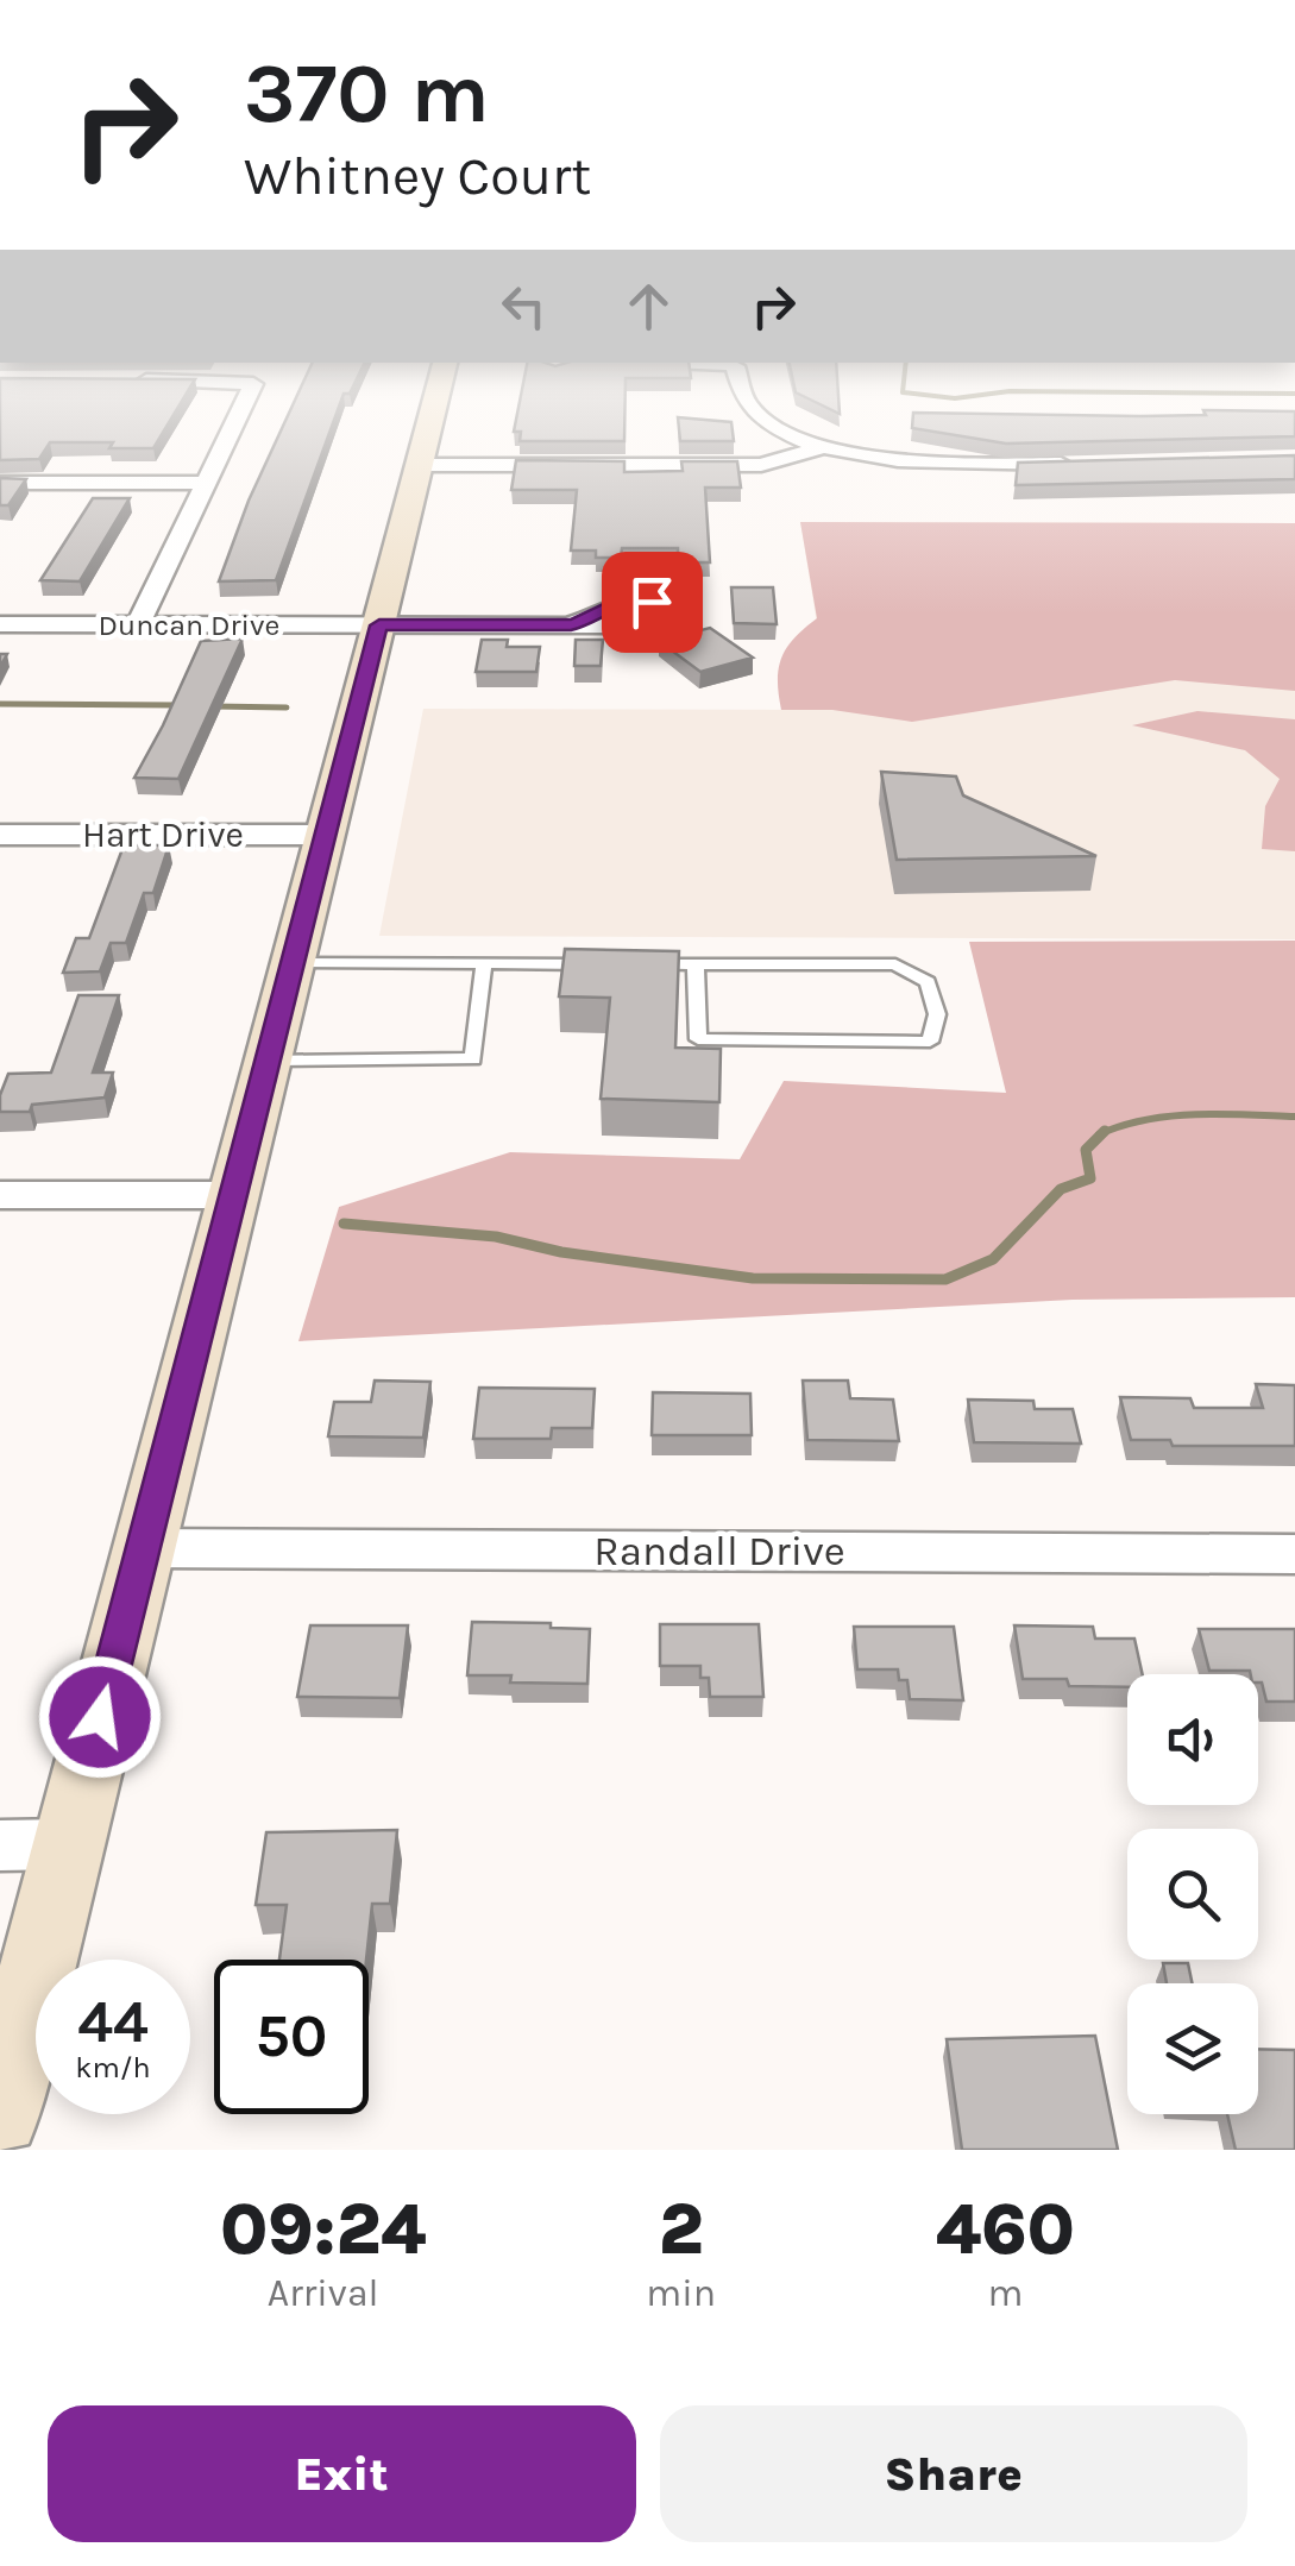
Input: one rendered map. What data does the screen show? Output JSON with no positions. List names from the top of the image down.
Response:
{
  "streets": {
    "street": ["Duncan Drive", "Hart Drive", "Randall Drive"]
  },
  "page": {
    "turn": ["370 m", "Whitney Court"],
    "speed": "44 km/h",
    "limit": "50",
    "eta": [
      "09:24",
      "Arrival",
      "2",
      "min",
      "460",
      "m"
    ],
    "buttons": ["Exit", "Share"]
  }
}
